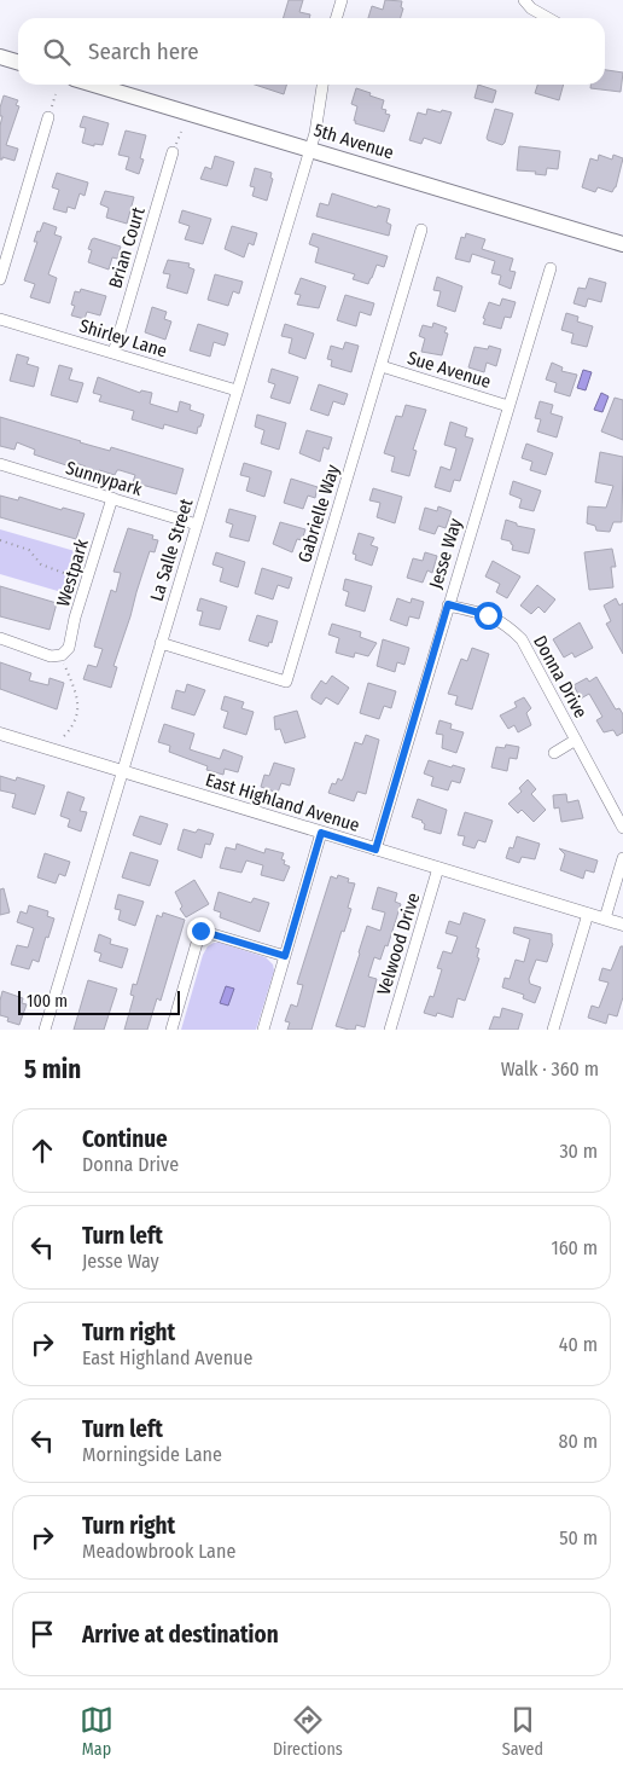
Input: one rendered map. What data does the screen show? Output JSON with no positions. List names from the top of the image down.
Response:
{
  "streets": {
    "main road": ["5th Avenue"],
    "street": [
      "Brian Court",
      "Shirley Lane",
      "Sue Avenue",
      "Sunnypark",
      "Gabrielle Way",
      "La Salle Street",
      "Jesse Way",
      "Westpark",
      "Donna Drive",
      "East Highland Avenue",
      "Velwood Drive"
    ]
  },
  "crossings": [
    ["5th Avenue", "La Salle Street"],
    ["Brian Court", "Shirley Lane"],
    ["Shirley Lane", "La Salle Street"],
    ["Sue Avenue", "Gabrielle Way"],
    ["Sue Avenue", "Jesse Way"],
    ["Sunnypark", "La Salle Street"],
    ["Sunnypark", "Westpark"],
    ["Gabrielle Way", "La Salle Street"],
    ["La Salle Street", "East Highland Avenue"],
    ["Jesse Way", "Donna Drive"],
    ["Jesse Way", "East Highland Avenue"],
    ["East Highland Avenue", "Velwood Drive"]
  ],
  "scale_bar": "100 m",
  "page": {
    "search": "Search here",
    "scale": "100 m",
    "heading": ["5 min", "Walk · 360 m"],
    "list": [
      ["Continue", "Donna Drive", "30 m"],
      ["Turn left", "Jesse Way", "160 m"],
      ["Turn right", "East Highland Avenue", "40 m"],
      ["Turn left", "Morningside Lane", "80 m"],
      ["Turn right", "Meadowbrook Lane", "50 m"],
      "Arrive at destination"
    ],
    "nav": ["Map", "Directions", "Saved"]
  }
}
